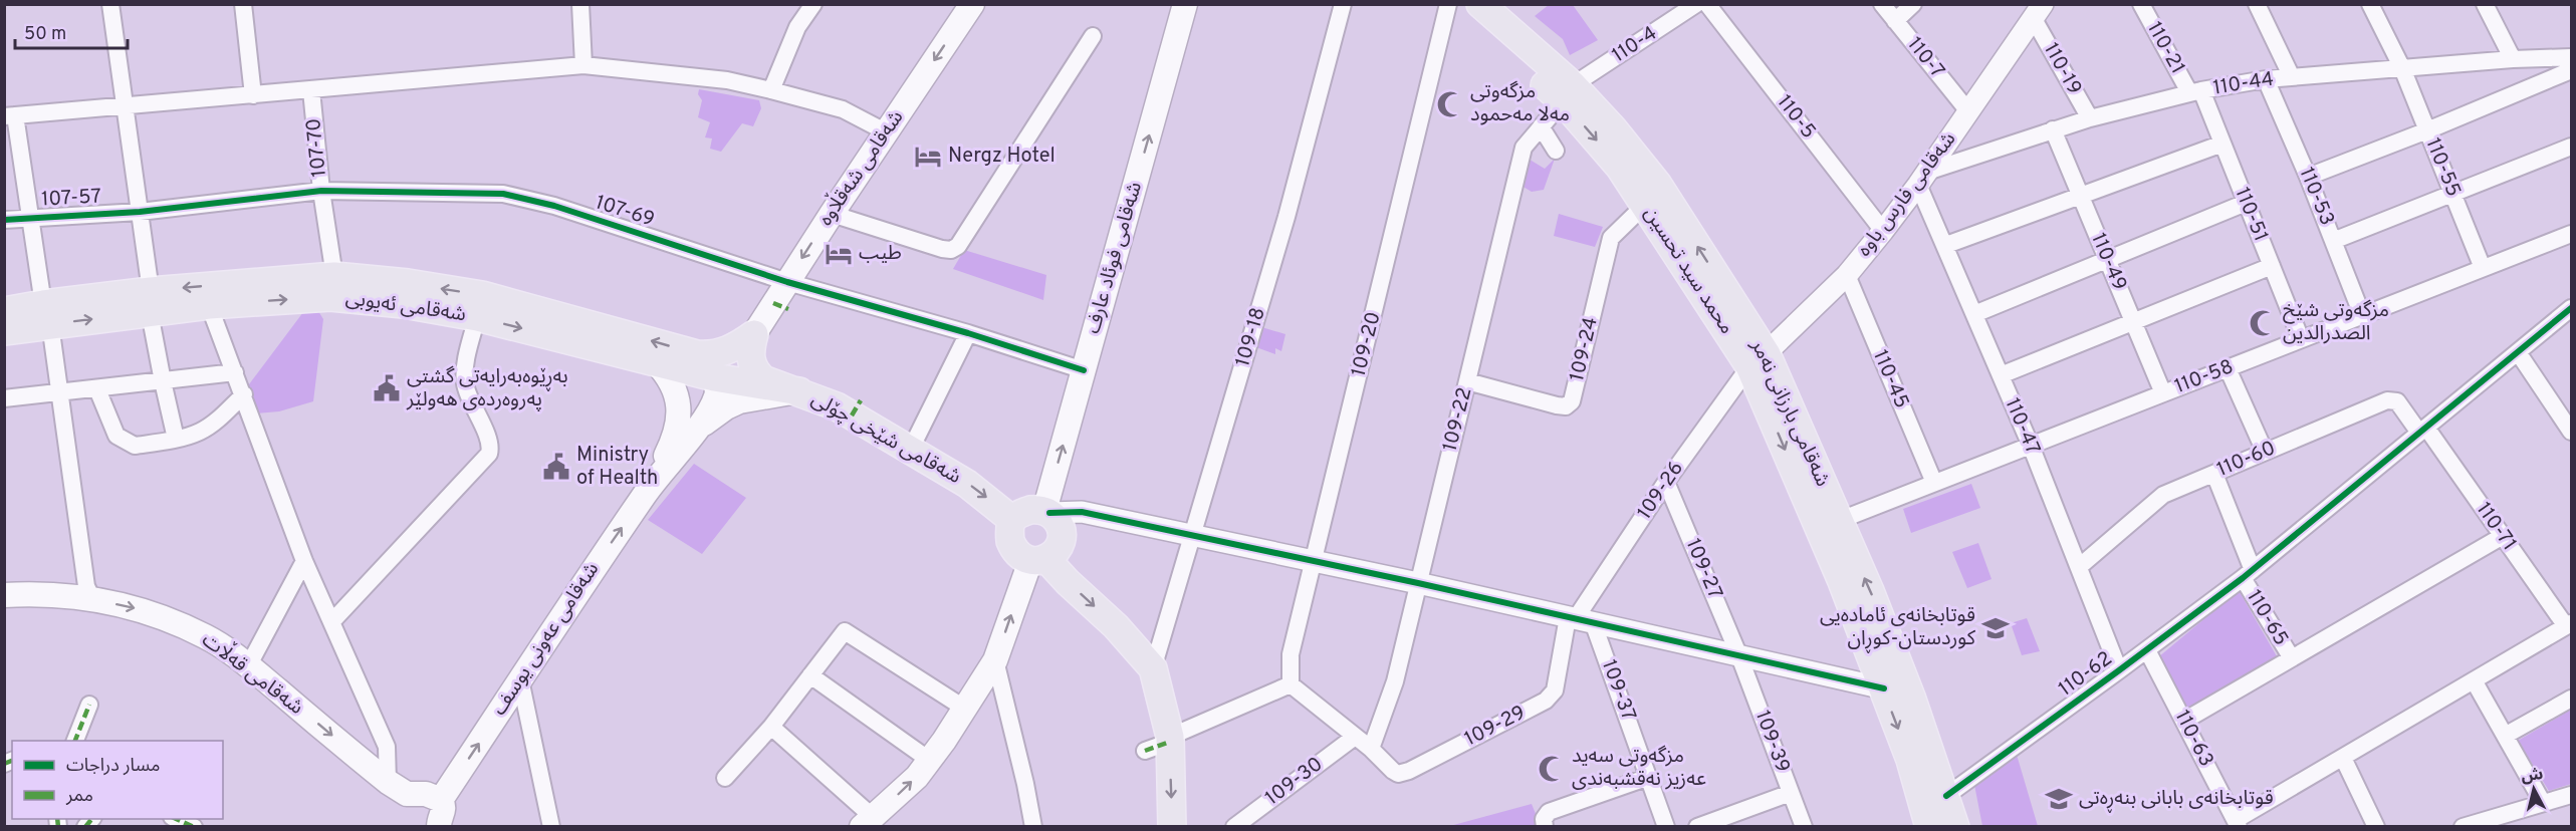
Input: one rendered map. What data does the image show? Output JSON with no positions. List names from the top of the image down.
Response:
{
  "streets": {
    "main road": [
      "شەقامی شەقڵاوە",
      "شەقامی فوئاد عارف",
      "محمد سید تحسین",
      "شەقامی ئەیوبی",
      "شەقامی بارزانی نەمر",
      "شەقامی شێخی چۆلی",
      "شەقامی عەونی یوسف",
      "شەقامی قەڵات"
    ],
    "street": [
      "110-4",
      "110-21",
      "110-7",
      "110-19",
      "110-44",
      "110-5",
      "107-70",
      "110-55",
      "شەقامی فارس باوە",
      "110-53",
      "107-57",
      "107-69",
      "110-51",
      "110-49",
      "109-18",
      "109-20",
      "109-24",
      "110-58",
      "110-45",
      "109-22",
      "110-47",
      "110-60",
      "109-26",
      "110-71",
      "109-27",
      "110-65",
      "110-62",
      "109-37",
      "109-29",
      "110-63",
      "109-39",
      "109-30"
    ]
  },
  "crossings": [
    ["110-4", "محمد سید تحسین"],
    ["110-4", "شەقامی بارزانی نەمر"],
    ["110-4", "109-22"],
    ["110-21", "110-44"],
    ["110-21", "110-51"],
    ["110-7", "شەقامی فارس باوە"],
    ["110-19", "110-44"],
    ["110-19", "شەقامی فارس باوە"],
    ["110-44", "110-55"],
    ["110-44", "شەقامی فارس باوە"],
    ["110-44", "110-53"],
    ["110-44", "110-51"],
    ["110-44", "110-49"],
    ["110-44", "110-47"],
    ["110-5", "شەقامی فارس باوە"],
    ["107-70", "107-69"],
    ["107-70", "شەقامی ئەیوبی"],
    ["110-55", "110-58"],
    ["شەقامی شەقڵاوە", "107-69"],
    ["شەقامی شەقڵاوە", "شەقامی ئەیوبی"],
    ["شەقامی شەقڵاوە", "شەقامی شێخی چۆلی"],
    ["شەقامی فارس باوە", "محمد سید تحسین"],
    ["شەقامی فارس باوە", "110-45"],
    ["شەقامی فارس باوە", "شەقامی بارزانی نەمر"],
    ["شەقامی فارس باوە", "110-47"],
    ["شەقامی فارس باوە", "109-26"],
    ["110-53", "110-58"],
    ["107-57", "107-69"],
    ["107-69", "شەقامی فوئاد عارف"],
    ["110-51", "110-58"],
    ["شەقامی فوئاد عارف", "شەقامی شێخی چۆلی"],
    ["110-49", "110-58"],
    ["محمد سید تحسین", "109-24"],
    ["محمد سید تحسین", "شەقامی بارزانی نەمر"],
    ["محمد سید تحسین", "109-22"],
    ["محمد سید تحسین", "109-26"],
    ["شەقامی ئەیوبی", "شەقامی شێخی چۆلی"],
    ["شەقامی ئەیوبی", "شەقامی عەونی یوسف"],
    ["109-24", "109-22"],
    ["110-58", "110-45"],
    ["110-58", "شەقامی بارزانی نەمر"],
    ["110-58", "110-47"],
    ["شەقامی بارزانی نەمر", "109-22"],
    ["شەقامی بارزانی نەمر", "109-26"],
    ["شەقامی بارزانی نەمر", "110-62"],
    ["109-22", "109-29"],
    ["110-47", "110-60"],
    ["110-47", "110-62"],
    ["شەقامی شێخی چۆلی", "شەقامی عەونی یوسف"],
    ["110-60", "110-71"],
    ["110-60", "110-65"],
    ["110-60", "110-62"],
    ["109-26", "109-27"],
    ["109-26", "109-37"],
    ["109-26", "109-29"],
    ["110-71", "110-62"],
    ["109-27", "109-39"],
    ["110-65", "110-62"],
    ["شەقامی عەونی یوسف", "شەقامی قەڵات"],
    ["110-62", "110-63"],
    ["109-37", "109-29"]
  ],
  "one_way": [
    "شەقامی شەقڵاوە",
    "شەقامی فوئاد عارف",
    "محمد سید تحسین",
    "شەقامی بارزانی نەمر",
    "شەقامی شێخی چۆلی",
    "شەقامی عەونی یوسف",
    "شەقامی قەڵات"
  ],
  "places": {
    "mosque": ["مزگەوتی مەلا مەحمود", "مزگەوتی شێخ الصدرالدين", "مزگەوتی سەید عەزیز نەقشبەندی"],
    "hotel": ["Nergz Hotel", "طيب"],
    "public building": ["بەڕێوەبەرایەتی گشتی پەروەردەی هەولێر", "Ministry of Health"],
    "school or university": ["قوتابخانەی ئامادەیی کوردستان-کوڕان", "قوتابخانەی بابانی بنەڕەتی"]
  },
  "legend": ["مسار دراجات", "ممر"],
  "scale_bar": "50 m",
  "north": "top"
}
